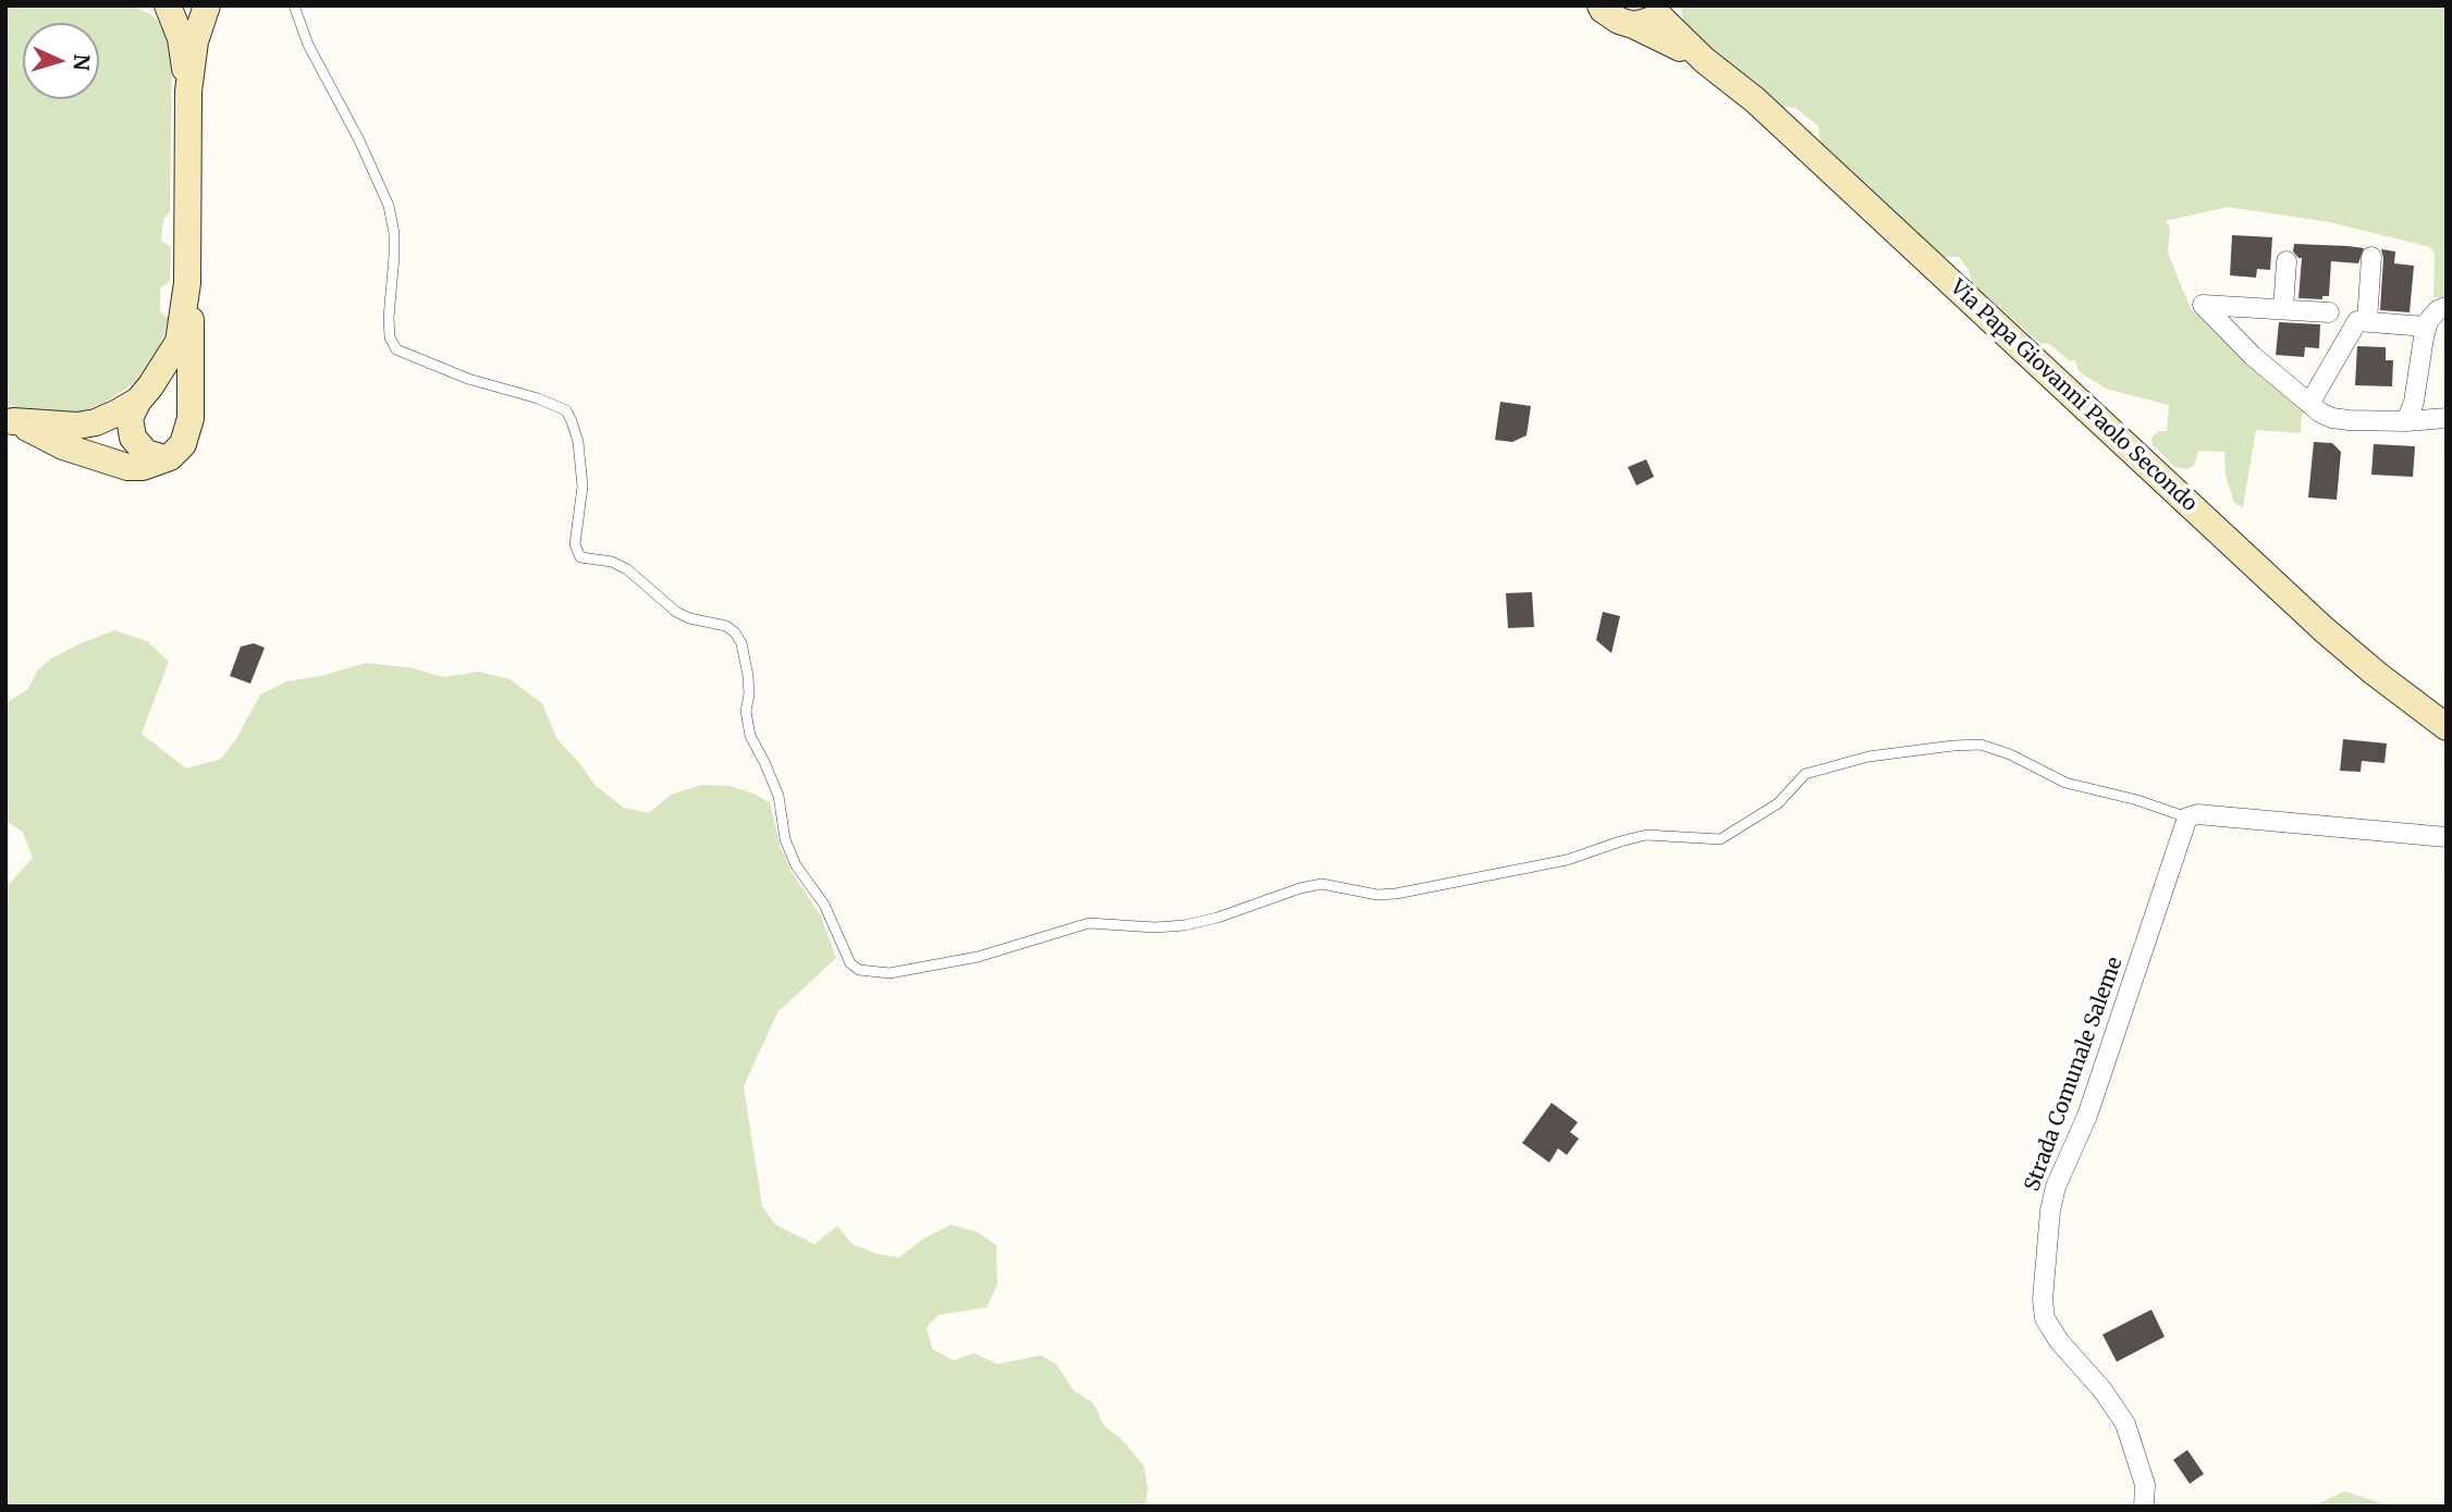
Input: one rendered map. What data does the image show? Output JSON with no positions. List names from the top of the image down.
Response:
{
  "streets": {
    "main road": ["Via Papa Giovanni Paolo Secondo"],
    "street": ["Strada Comunale Saleme"]
  },
  "north": "right"
}
